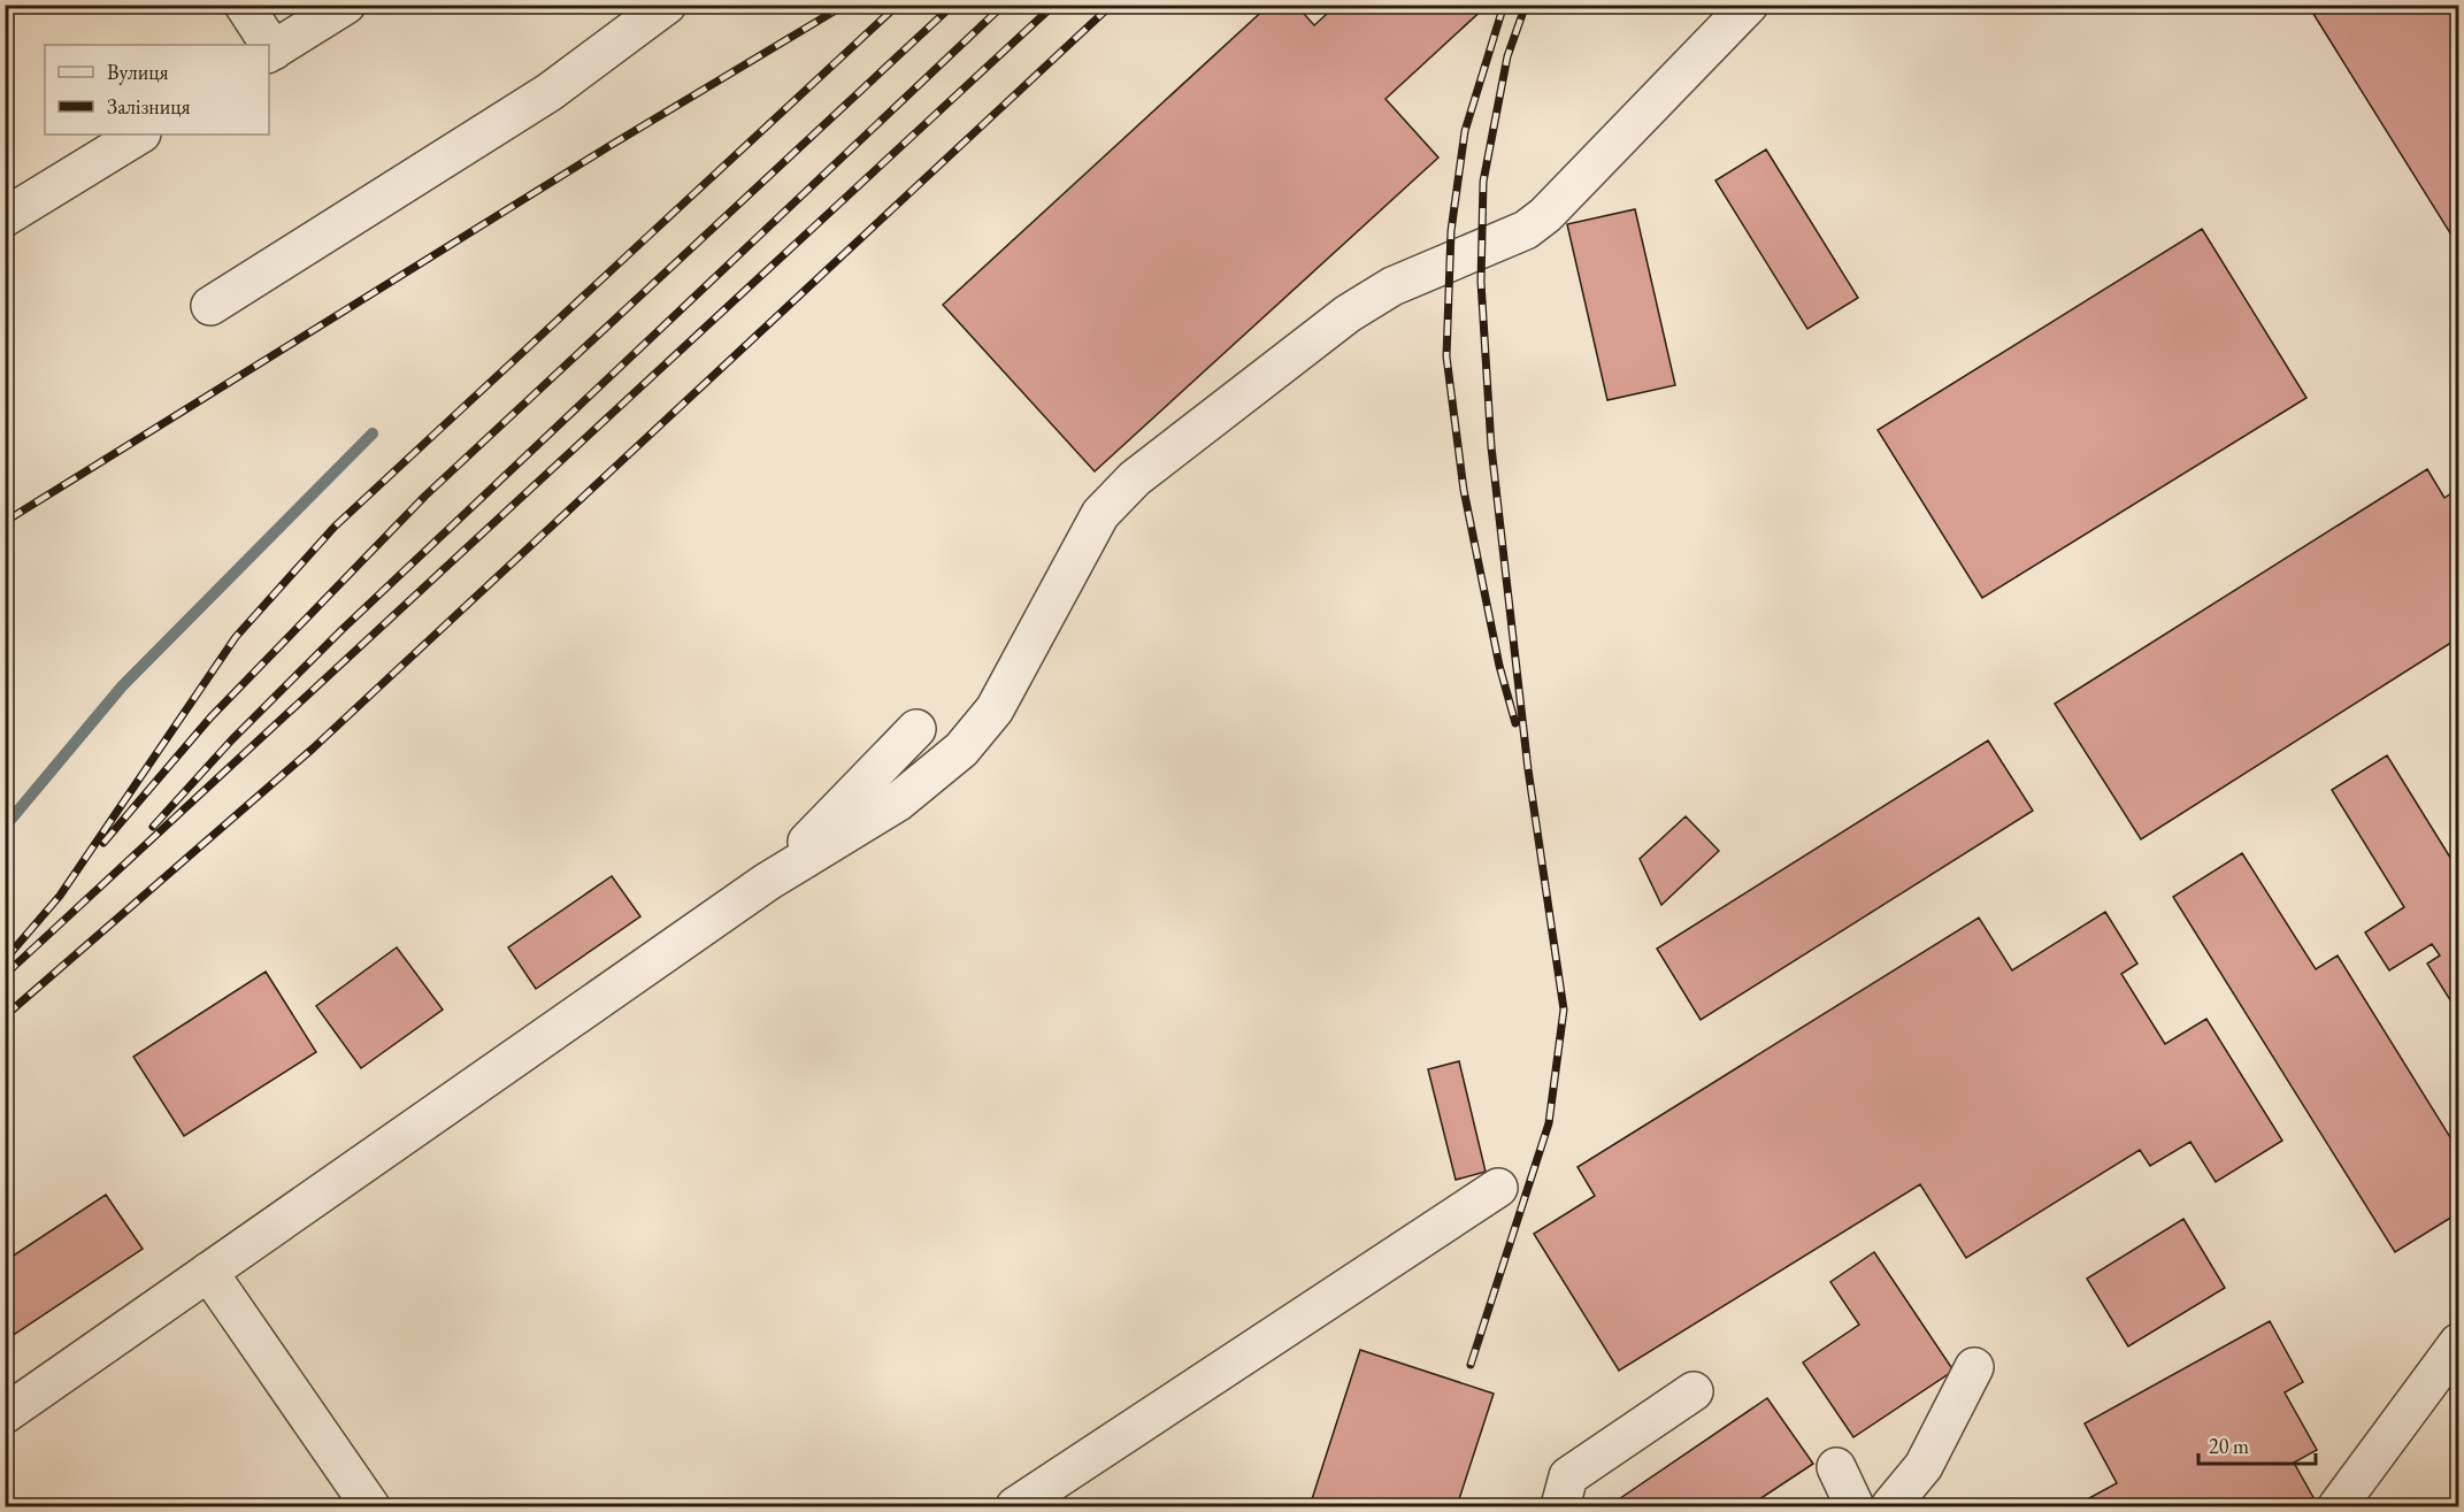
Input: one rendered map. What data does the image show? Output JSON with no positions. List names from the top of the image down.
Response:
{
  "legend": ["Вулиця", "Залізниця"],
  "scale_bar": "20 m"
}
